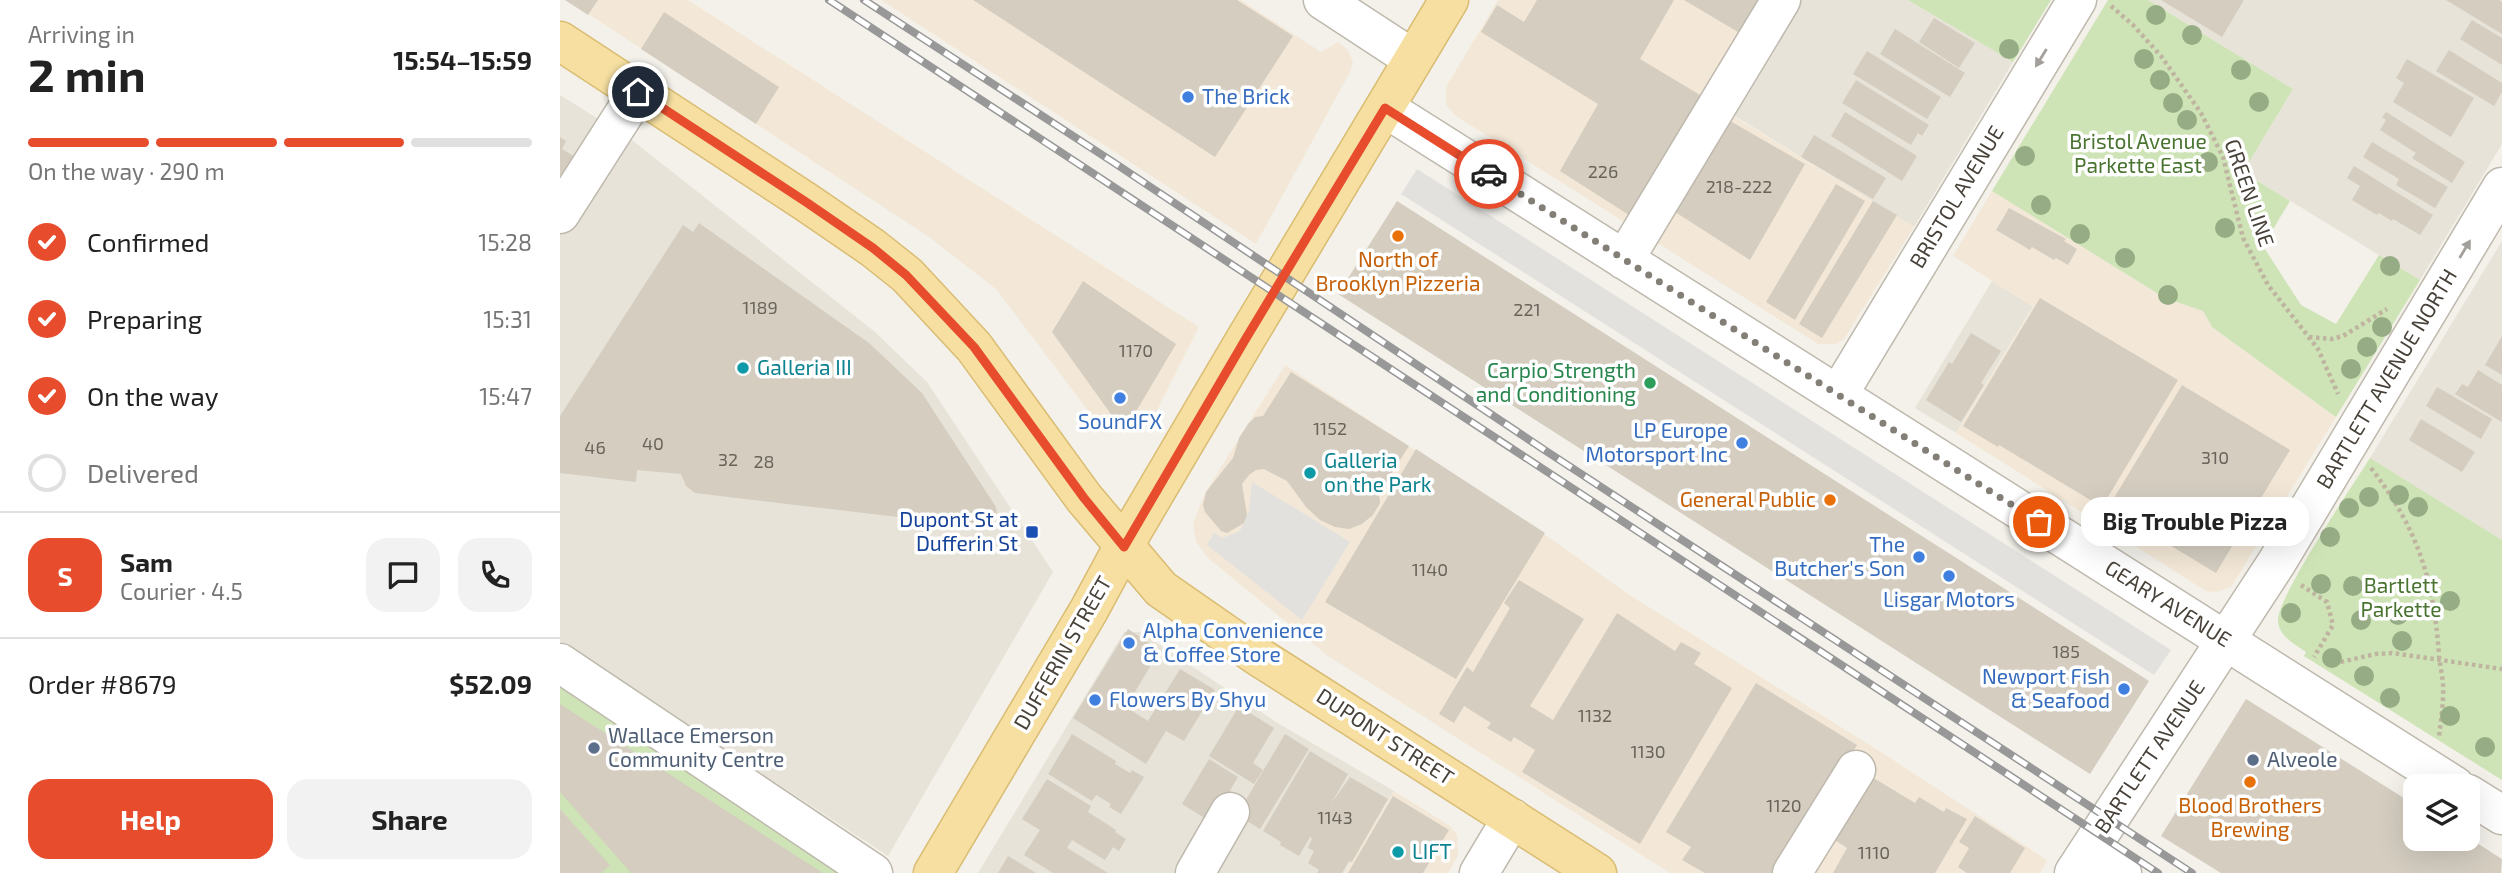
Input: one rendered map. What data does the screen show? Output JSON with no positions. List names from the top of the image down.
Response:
{
  "streets": {
    "main road": ["DUFFERIN STREET", "DUPONT STREET"],
    "street": [
      "BRISTOL AVENUE",
      "BARTLETT AVENUE NORTH",
      "GEARY AVENUE",
      "BARTLETT AVENUE"
    ],
    "path": ["GREEN LINE"]
  },
  "crossings": [
    ["GREEN LINE", "BARTLETT AVENUE NORTH"],
    ["BRISTOL AVENUE", "GEARY AVENUE"],
    ["BARTLETT AVENUE NORTH", "GEARY AVENUE"],
    ["BARTLETT AVENUE NORTH", "BARTLETT AVENUE"],
    ["GEARY AVENUE", "DUFFERIN STREET"],
    ["GEARY AVENUE", "BARTLETT AVENUE"],
    ["DUFFERIN STREET", "DUPONT STREET"]
  ],
  "one_way": ["BARTLETT AVENUE NORTH"],
  "parks": ["Bristol Avenue Parkette East", "Bartlett Parkette"],
  "places": {
    "other": [
      "The Brick",
      "North of Brooklyn Pizzeria",
      "Galleria III",
      "Carpio Strength and Conditioning",
      "SoundFX",
      "LP Europe Motorsport Inc",
      "Galleria on the Park",
      "General Public",
      "Big Trouble Pizza",
      "The Butcher's Son",
      "Lisgar Motors",
      "Alpha Convenience & Coffee Store",
      "Newport Fish & Seafood",
      "Flowers By Shyu",
      "Wallace Emerson Community Centre",
      "Alveole",
      "Blood Brothers Brewing",
      "LIFT"
    ],
    "transit": ["Dupont St at Dufferin St"]
  },
  "house_numbers": [
    "226",
    "218-222",
    "1189",
    "221",
    "1170",
    "1152",
    "40",
    "46",
    "310",
    "32",
    "28",
    "1140",
    "185",
    "1132",
    "1130",
    "1120",
    "1143",
    "1110"
  ],
  "page": {
    "heading": ["2 min", "Arriving in", "15:54–15:59"],
    "panel": [
      "Sam",
      "Courier · 4.5",
      "Order #8679",
      "$52.09"
    ],
    "bar": "On the way · 290 m",
    "list": [
      ["Confirmed", "15:28"],
      ["Preparing", "15:31"],
      ["On the way", "15:47"],
      "Delivered"
    ],
    "bubble": "Big Trouble Pizza",
    "round": "S",
    "buttons": ["Help", "Share"]
  }
}
